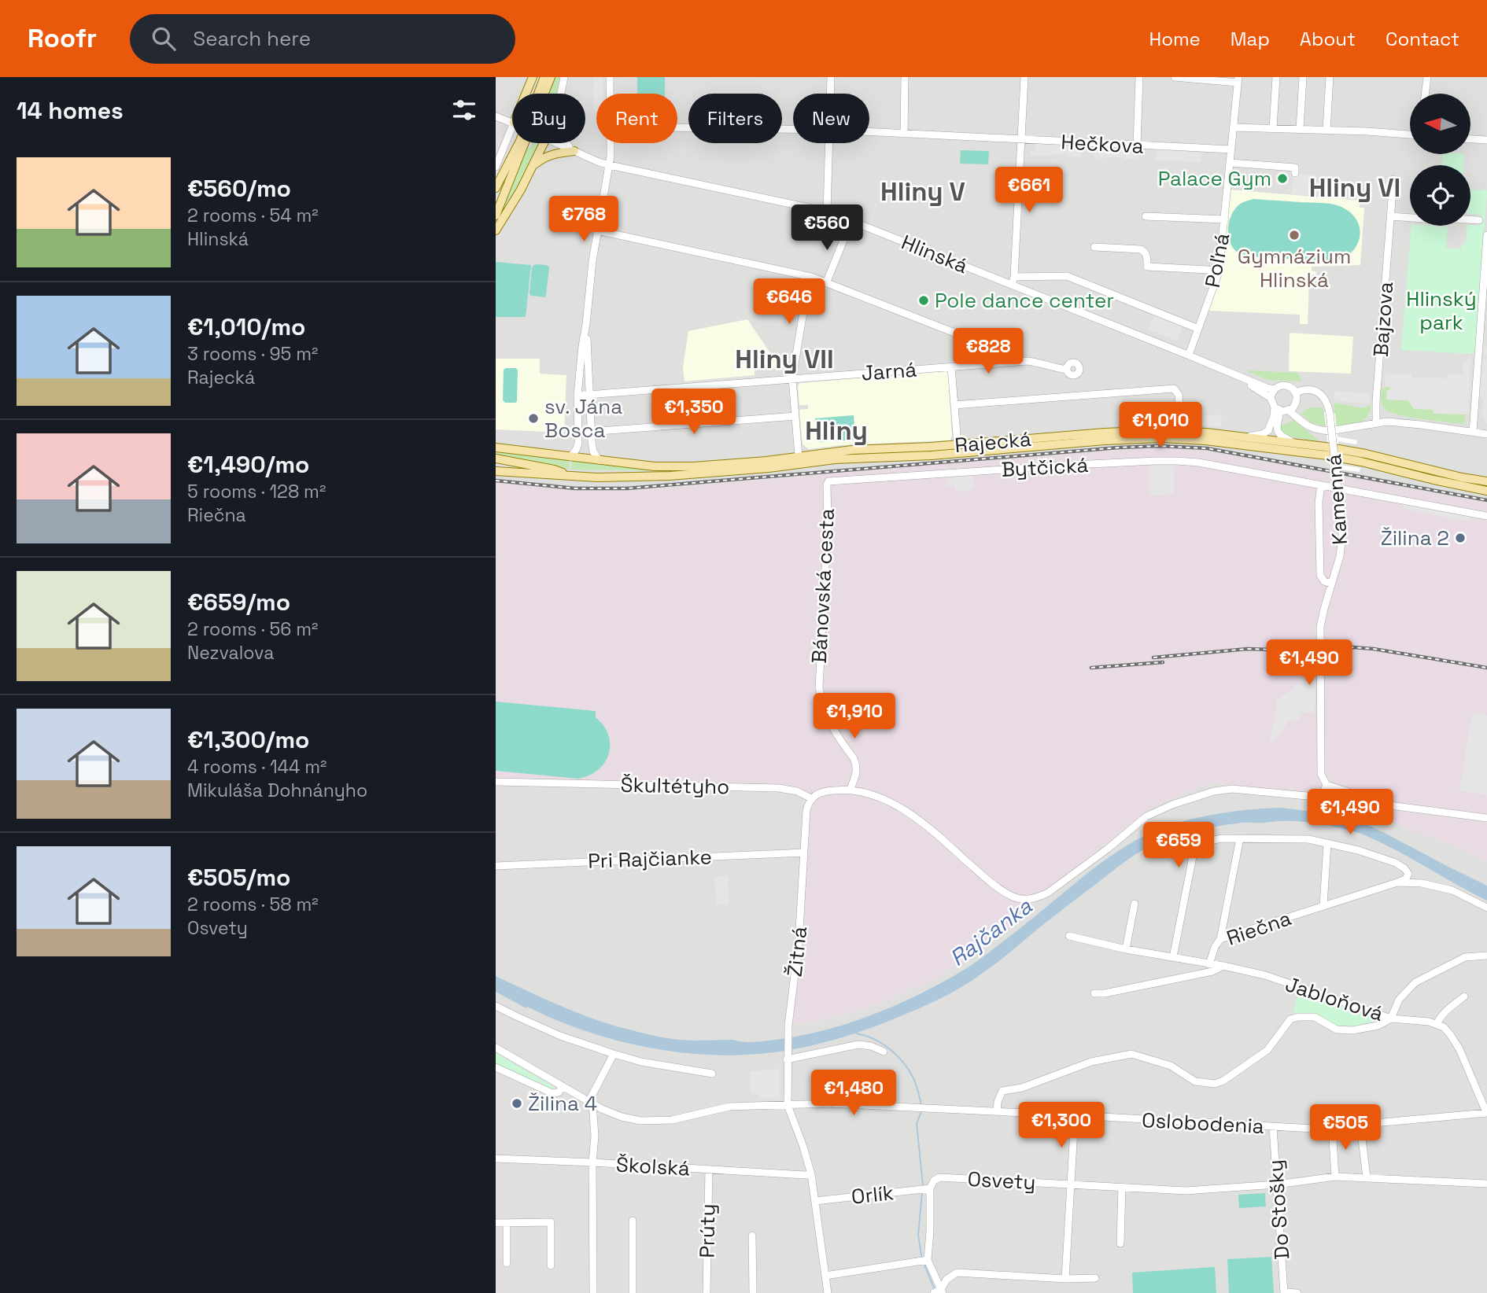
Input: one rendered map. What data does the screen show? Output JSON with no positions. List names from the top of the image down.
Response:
{
  "streets": {
    "main road": ["Rajecká"],
    "street": [
      "Hečkova",
      "Hlinská",
      "Poľná",
      "Bajzova",
      "Jarná",
      "Bytčická",
      "Kamenná",
      "Bánovská cesta",
      "Škultétyho",
      "Pri Rajčianke",
      "Riečna",
      "Žitná",
      "Jabloňová",
      "Oslobodenia",
      "Školská",
      "Osvety",
      "Orlík",
      "Do Stošky",
      "Prúty"
    ]
  },
  "crossings": [
    ["Hečkova", "Poľná"],
    ["Hlinská", "Poľná"],
    ["Hlinská", "Kamenná"],
    ["Bytčická", "Kamenná"],
    ["Bytčická", "Bánovská cesta"],
    ["Škultétyho", "Žitná"],
    ["Pri Rajčianke", "Žitná"],
    ["Riečna", "Jabloňová"],
    ["Žitná", "Oslobodenia"],
    ["Žitná", "Školská"],
    ["Žitná", "Orlík"],
    ["Oslobodenia", "Do Stošky"],
    ["Školská", "Prúty"],
    ["Osvety", "Orlík"],
    ["Osvety", "Do Stošky"]
  ],
  "districts": [
    "Hliny VI",
    "Hliny V",
    "Hliny VII",
    "Hliny"
  ],
  "water": ["Rajčanka"],
  "parks": ["Hlinský park"],
  "places": [
    "Palace Gym",
    "Gymnázium Hlinská",
    "Pole dance center",
    "sv. Jána Bosca",
    "Žilina 2",
    "Žilina 4"
  ],
  "north": "left",
  "page": {
    "header": "Roofr",
    "search": "Search here",
    "nav": [
      "Home",
      "Map",
      "About",
      "Contact"
    ],
    "heading": "14 homes",
    "chip": [
      "Buy",
      "Rent",
      "Filters",
      "New"
    ],
    "list": [
      {
        "name": "€560/mo",
        "note": "2 rooms · 54 m² · Hlinská"
      },
      {
        "name": "€1,010/mo",
        "note": "3 rooms · 95 m² · Rajecká"
      },
      {
        "name": "€1,490/mo",
        "note": "5 rooms · 128 m² · Riečna"
      },
      {
        "name": "€659/mo",
        "note": "2 rooms · 56 m² · Nezvalova"
      },
      {
        "name": "€1,300/mo",
        "note": "4 rooms · 144 m² · Mikuláša Dohnányho"
      },
      {
        "name": "€505/mo",
        "note": "2 rooms · 58 m² · Osvety"
      }
    ],
    "price": [
      "€661",
      "€768",
      "€560",
      "€646",
      "€828",
      "€1,350",
      "€1,010",
      "€1,490",
      "€1,910",
      "€1,490",
      "€659",
      "€1,480",
      "€1,300",
      "€505"
    ]
  }
}
